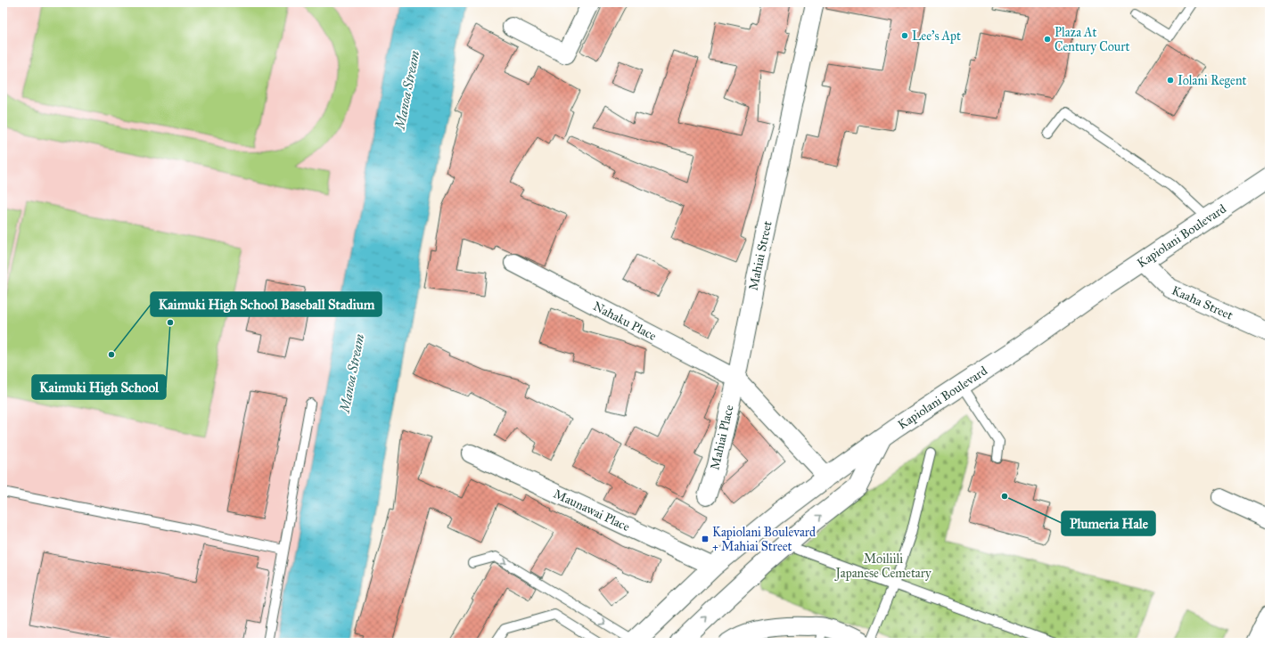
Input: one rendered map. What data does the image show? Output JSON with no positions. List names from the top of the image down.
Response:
{
  "streets": {
    "main road": ["Kapiolani Boulevard"],
    "street": [
      "Mahiai Street",
      "Kaaha Street",
      "Nahaku Place",
      "Mahiai Place",
      "Maunawai Place"
    ]
  },
  "crossings": [
    ["Kapiolani Boulevard", "Kaaha Street"],
    ["Kapiolani Boulevard", "Maunawai Place"],
    ["Mahiai Street", "Nahaku Place"],
    ["Mahiai Street", "Mahiai Place"],
    ["Nahaku Place", "Mahiai Place"]
  ],
  "water": ["Manoa Stream"],
  "parks": ["Moiliili Japanese Cemetary"],
  "places": {
    "other": [
      "Lee’s Apt",
      "Plaza At Century Court",
      "Iolani Regent",
      "Kaimuki High School",
      "Kaimuki High School Baseball Stadium",
      "Plumeria Hale"
    ],
    "transit": ["Kapiolani Boulevard + Mahiai Street"]
  }
}
